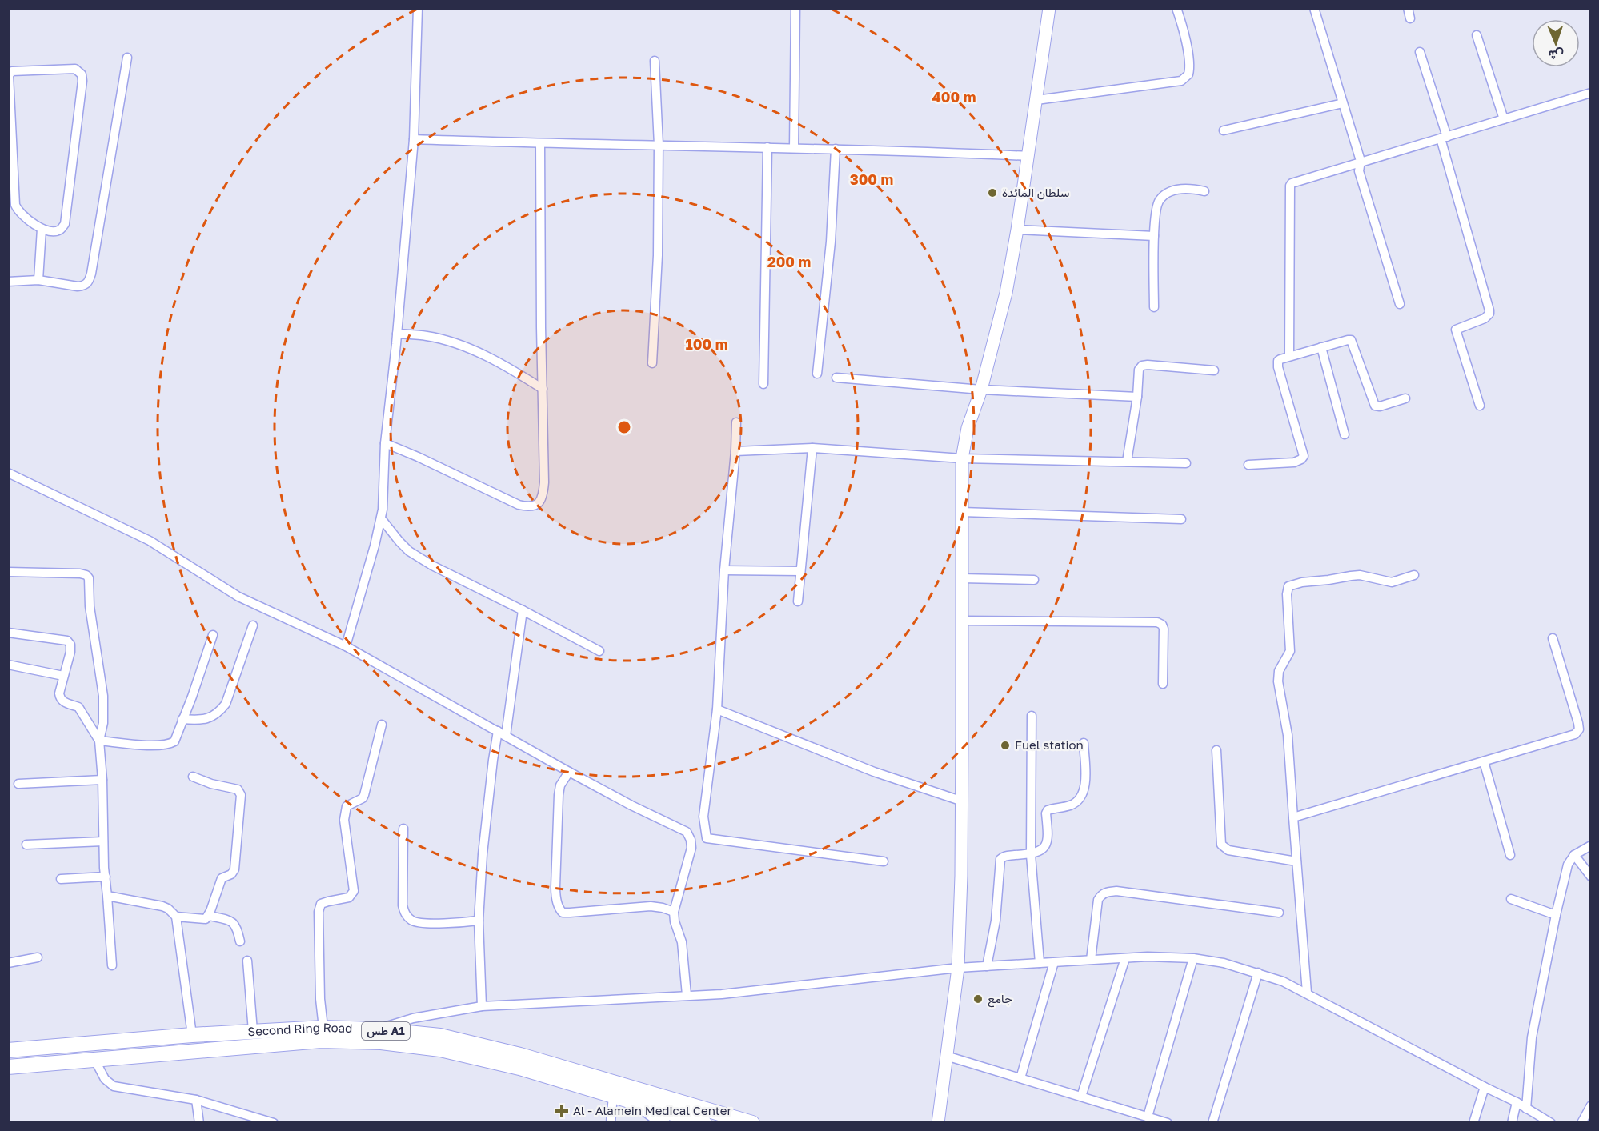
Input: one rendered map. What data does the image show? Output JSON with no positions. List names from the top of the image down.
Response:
{
  "streets": {
    "highway": ["Second Ring Road", "طس A1"]
  },
  "places": {
    "other": ["سلطان المائدة", "Fuel station", "جامع"],
    "health": ["Al - Alamein Medical Center"]
  },
  "north": "bottom",
  "rings": [
    "400 m",
    "300 m",
    "200 m",
    "100 m"
  ]
}
